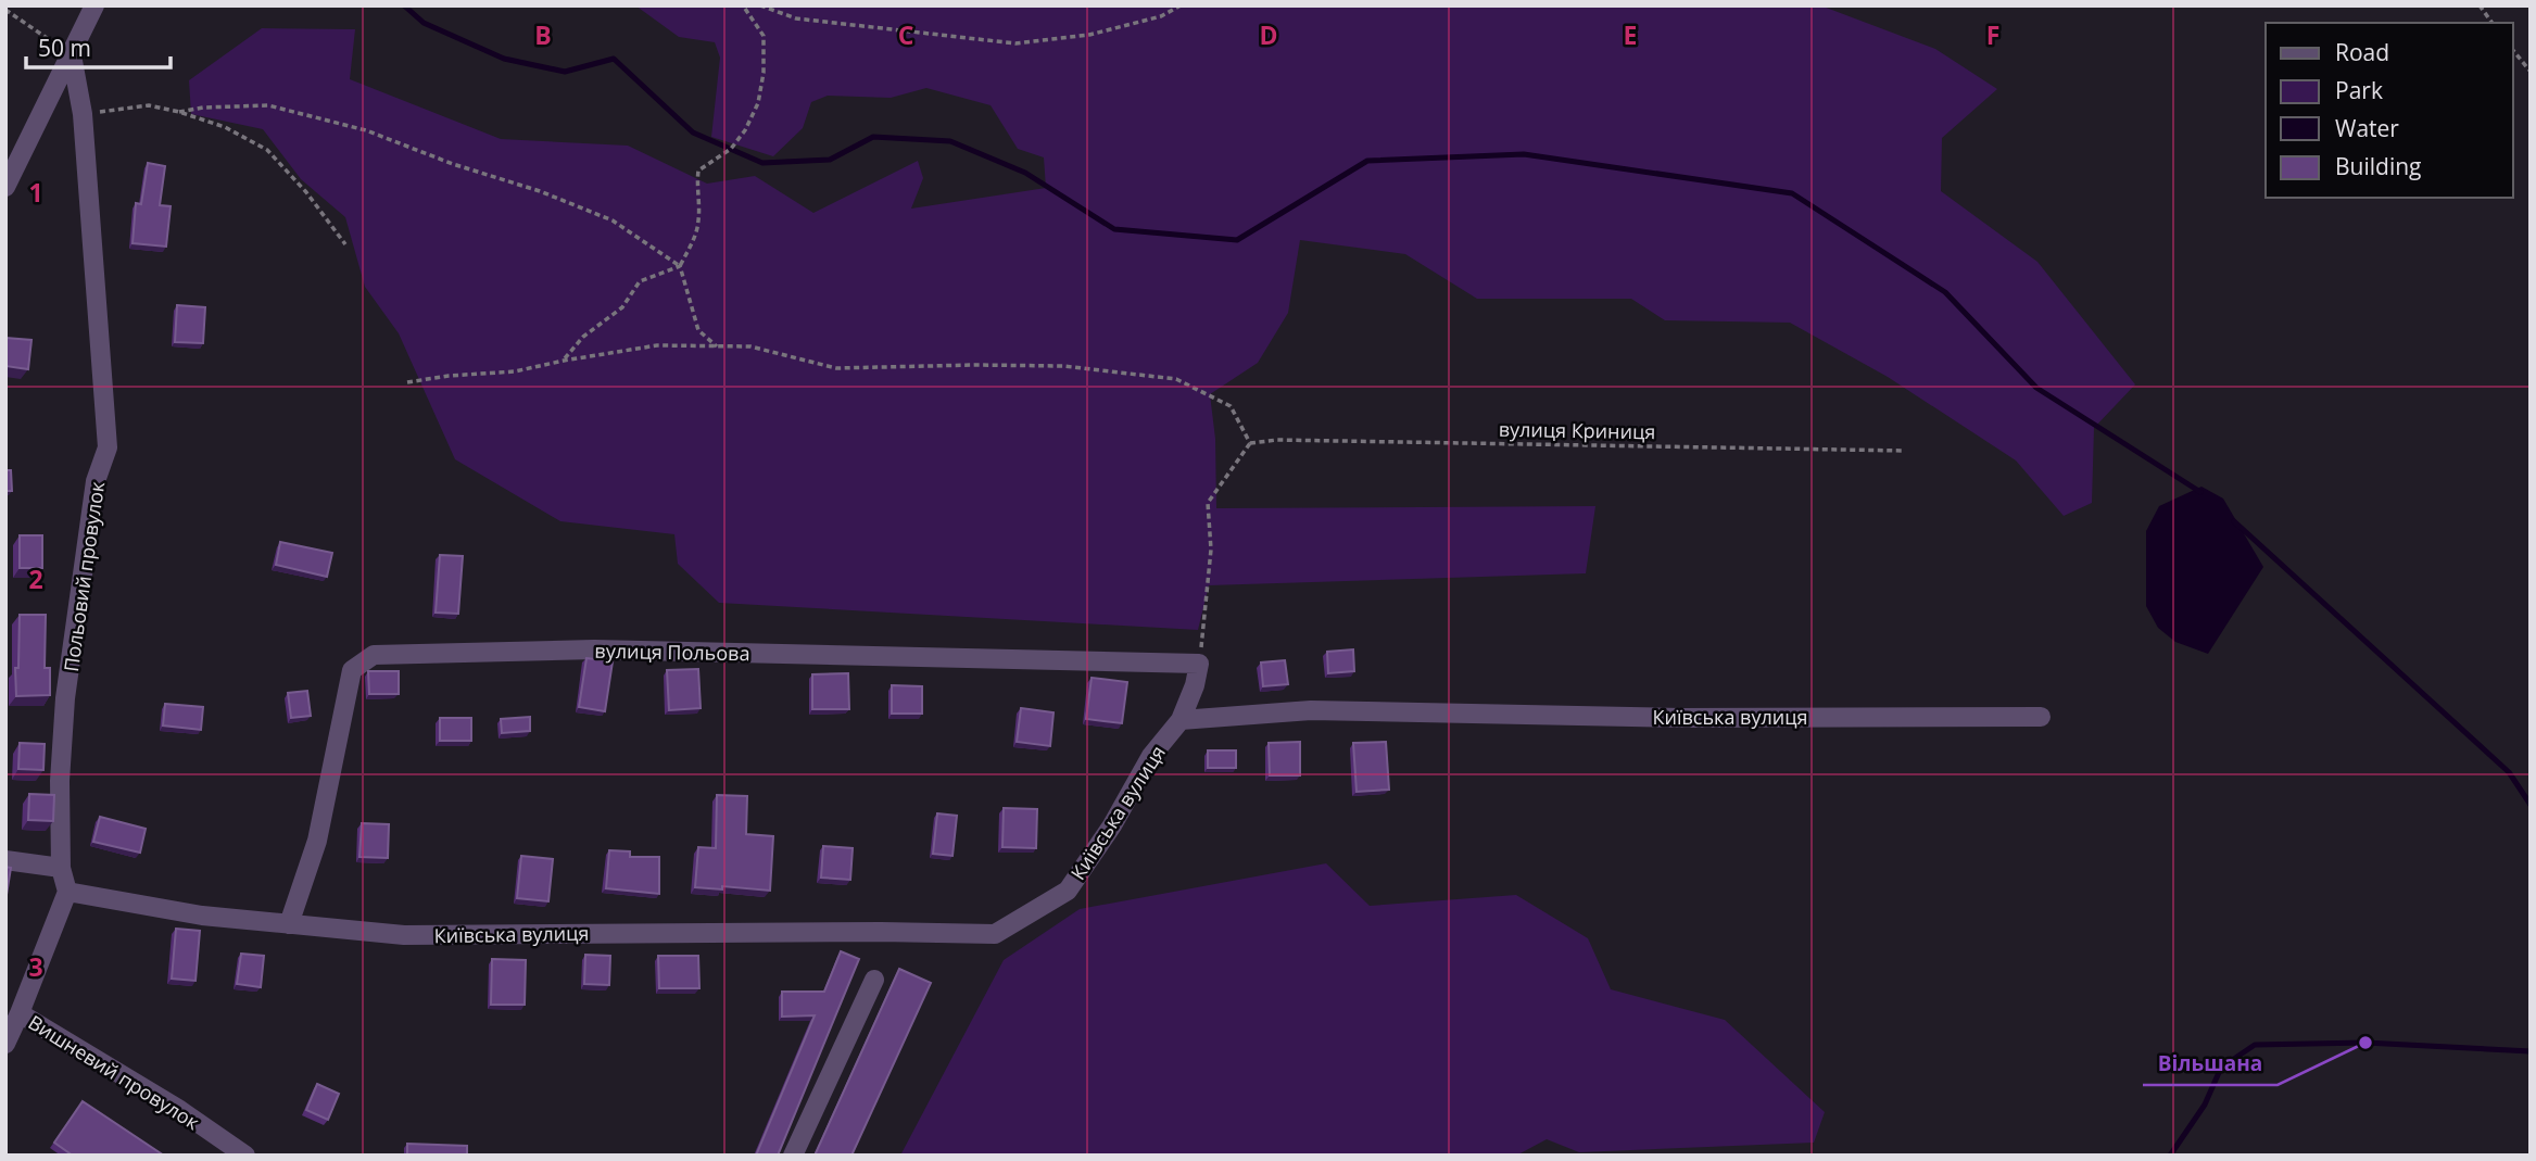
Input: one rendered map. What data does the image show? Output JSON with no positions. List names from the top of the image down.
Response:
{
  "streets": {
    "street": [
      "Польовий провулок",
      "вулиця Польова",
      "Київська вулиця",
      "Вишневий провулок"
    ],
    "path": ["вулиця Криниця"]
  },
  "crossings": [
    ["Польовий провулок", "Київська вулиця"],
    ["вулиця Польова", "Київська вулиця"]
  ],
  "places": ["Вільшана"],
  "legend": [
    "Road",
    "Park",
    "Water",
    "Building"
  ],
  "scale_bar": "50 m",
  "grid": {
    "columns": [
      "B",
      "C",
      "D",
      "E",
      "F"
    ],
    "rows": ["1", "2", "3"]
  }
}
